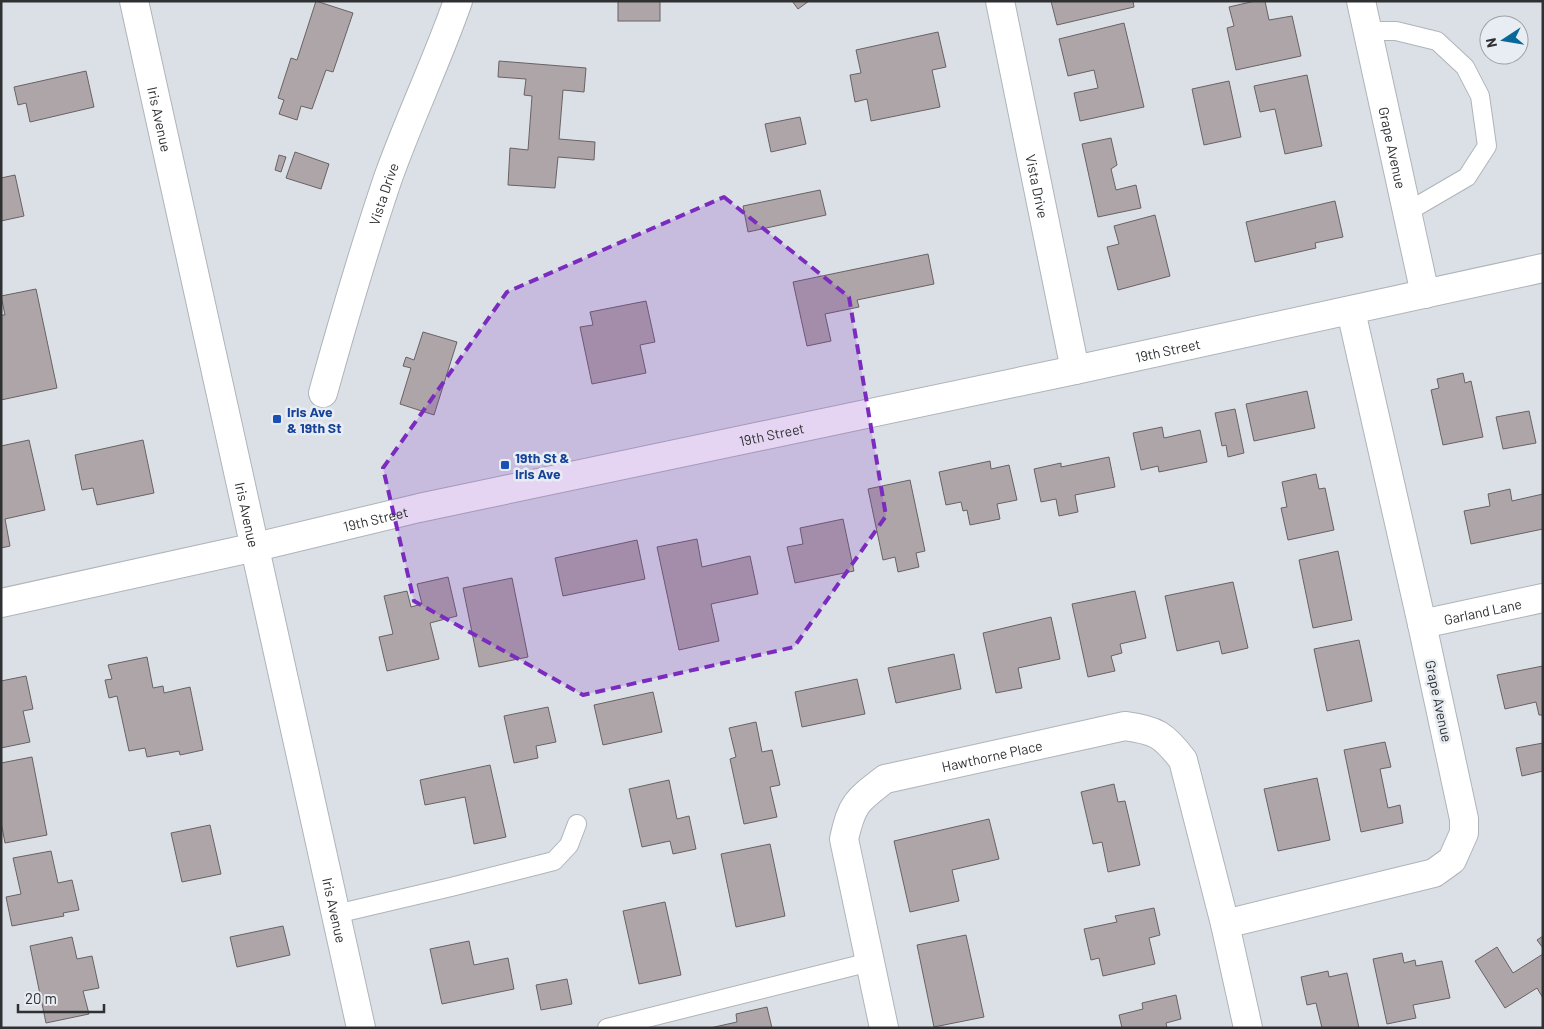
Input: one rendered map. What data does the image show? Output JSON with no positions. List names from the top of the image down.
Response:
{
  "streets": {
    "street": [
      "Iris Avenue",
      "Grape Avenue",
      "Vista Drive",
      "19th Street",
      "Garland Lane",
      "Hawthorne Place"
    ]
  },
  "crossings": [
    ["Iris Avenue", "19th Street"],
    ["Grape Avenue", "19th Street"],
    ["Grape Avenue", "Garland Lane"],
    ["Grape Avenue", "Hawthorne Place"],
    ["Vista Drive", "19th Street"]
  ],
  "places": {
    "transit": ["Iris Ave & 19th St", "19th St & Iris Ave"]
  },
  "scale_bar": "20 m",
  "north": "left"
}
